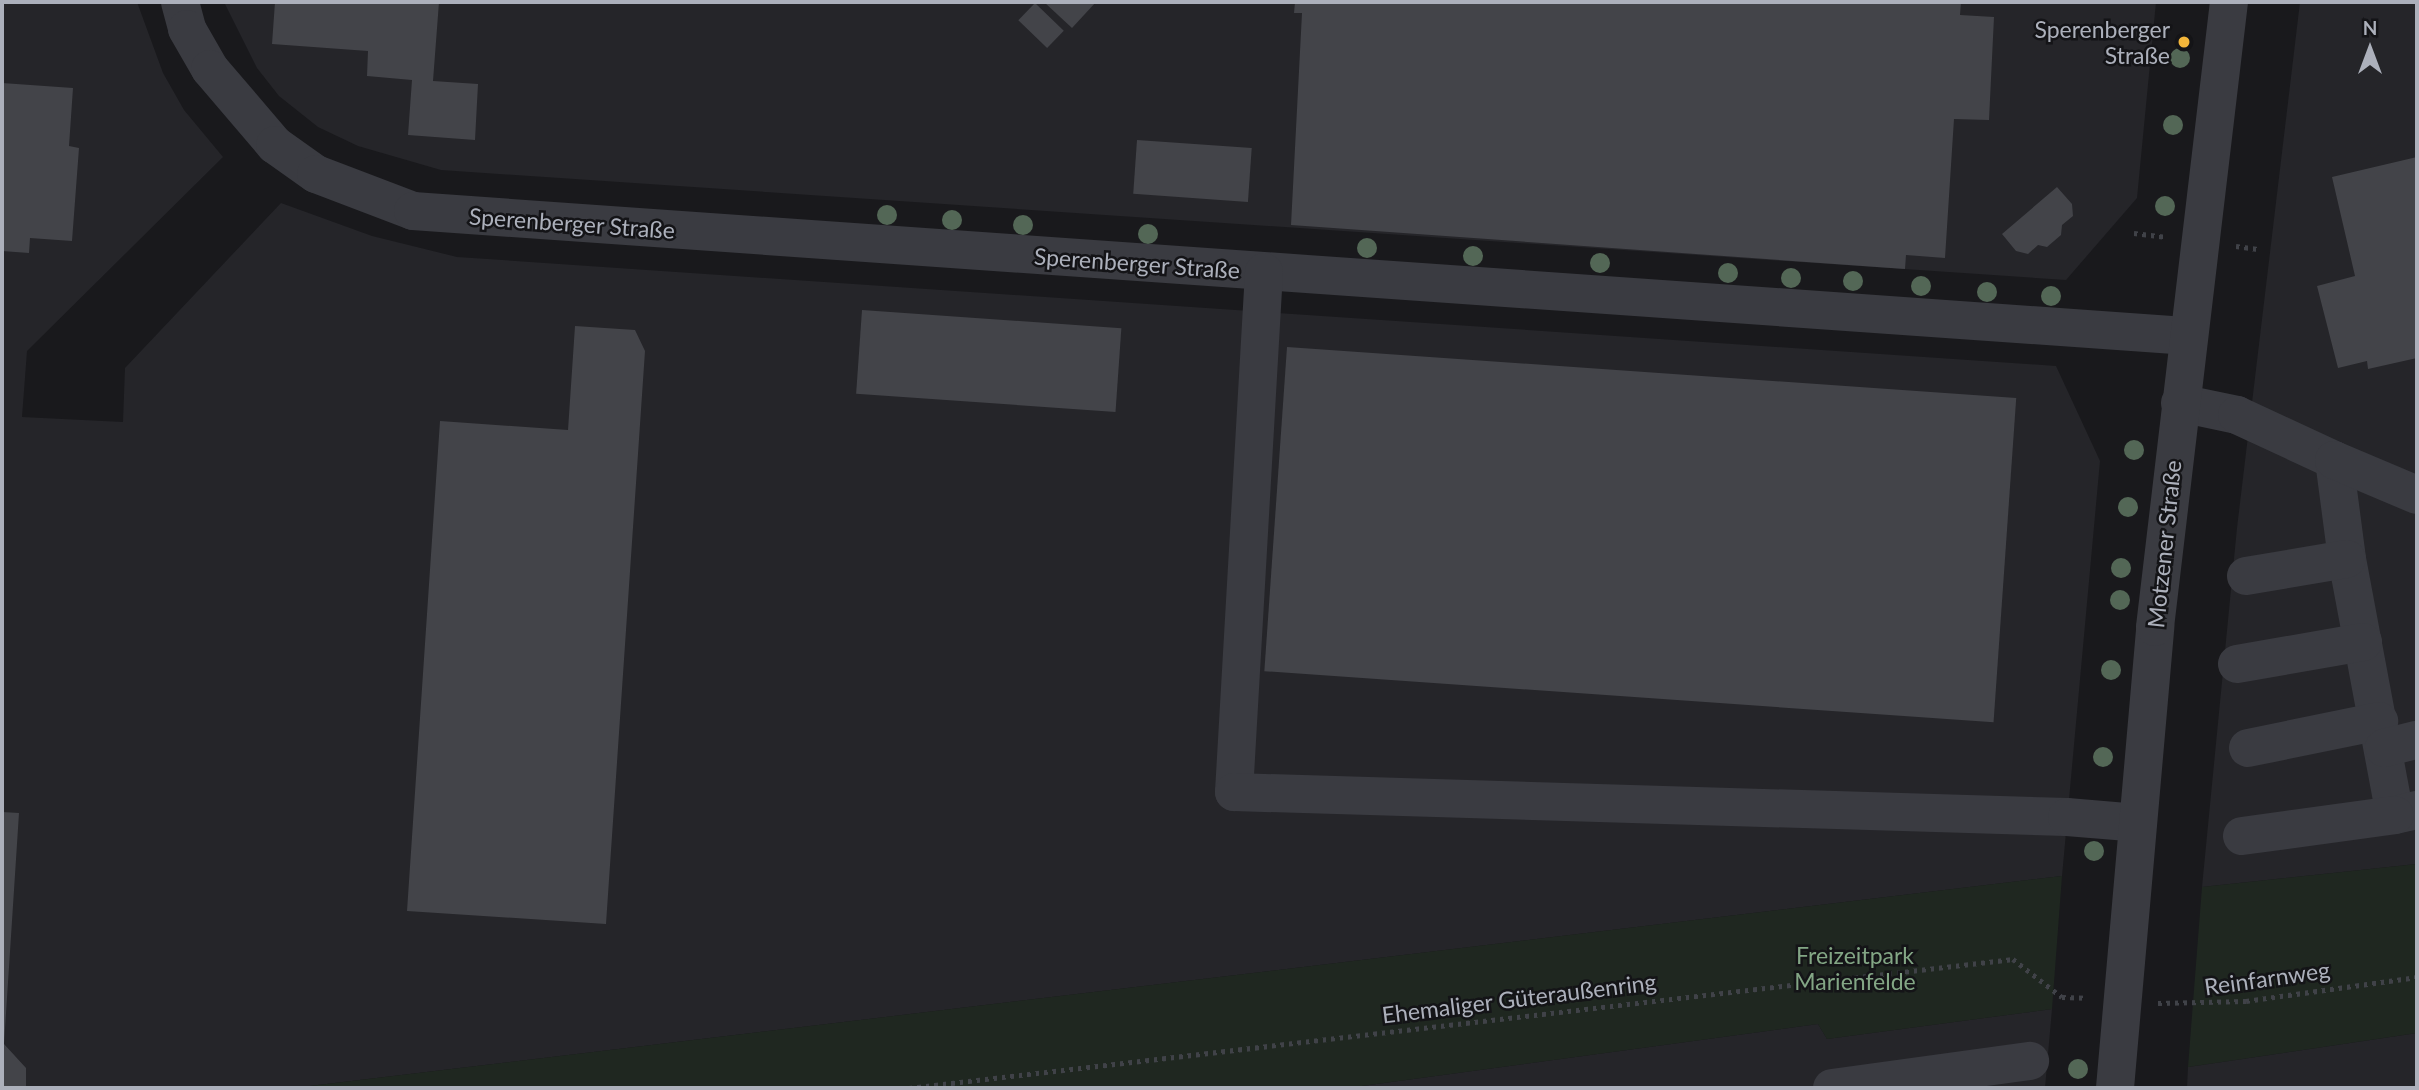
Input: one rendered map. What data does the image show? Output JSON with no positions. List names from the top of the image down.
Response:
{
  "streets": {
    "street": ["Sperenberger Straße", "Motzener Straße"],
    "path": ["Reinfarnweg", "Ehemaliger Güteraußenring"]
  },
  "crossings": [
    ["Sperenberger Straße", "Motzener Straße"],
    ["Motzener Straße", "Reinfarnweg"],
    ["Motzener Straße", "Ehemaliger Güteraußenring"],
    ["Reinfarnweg", "Ehemaliger Güteraußenring"]
  ],
  "parks": ["Freizeitpark Marienfelde"],
  "places": ["Sperenberger Straße"],
  "north": "top"
}
